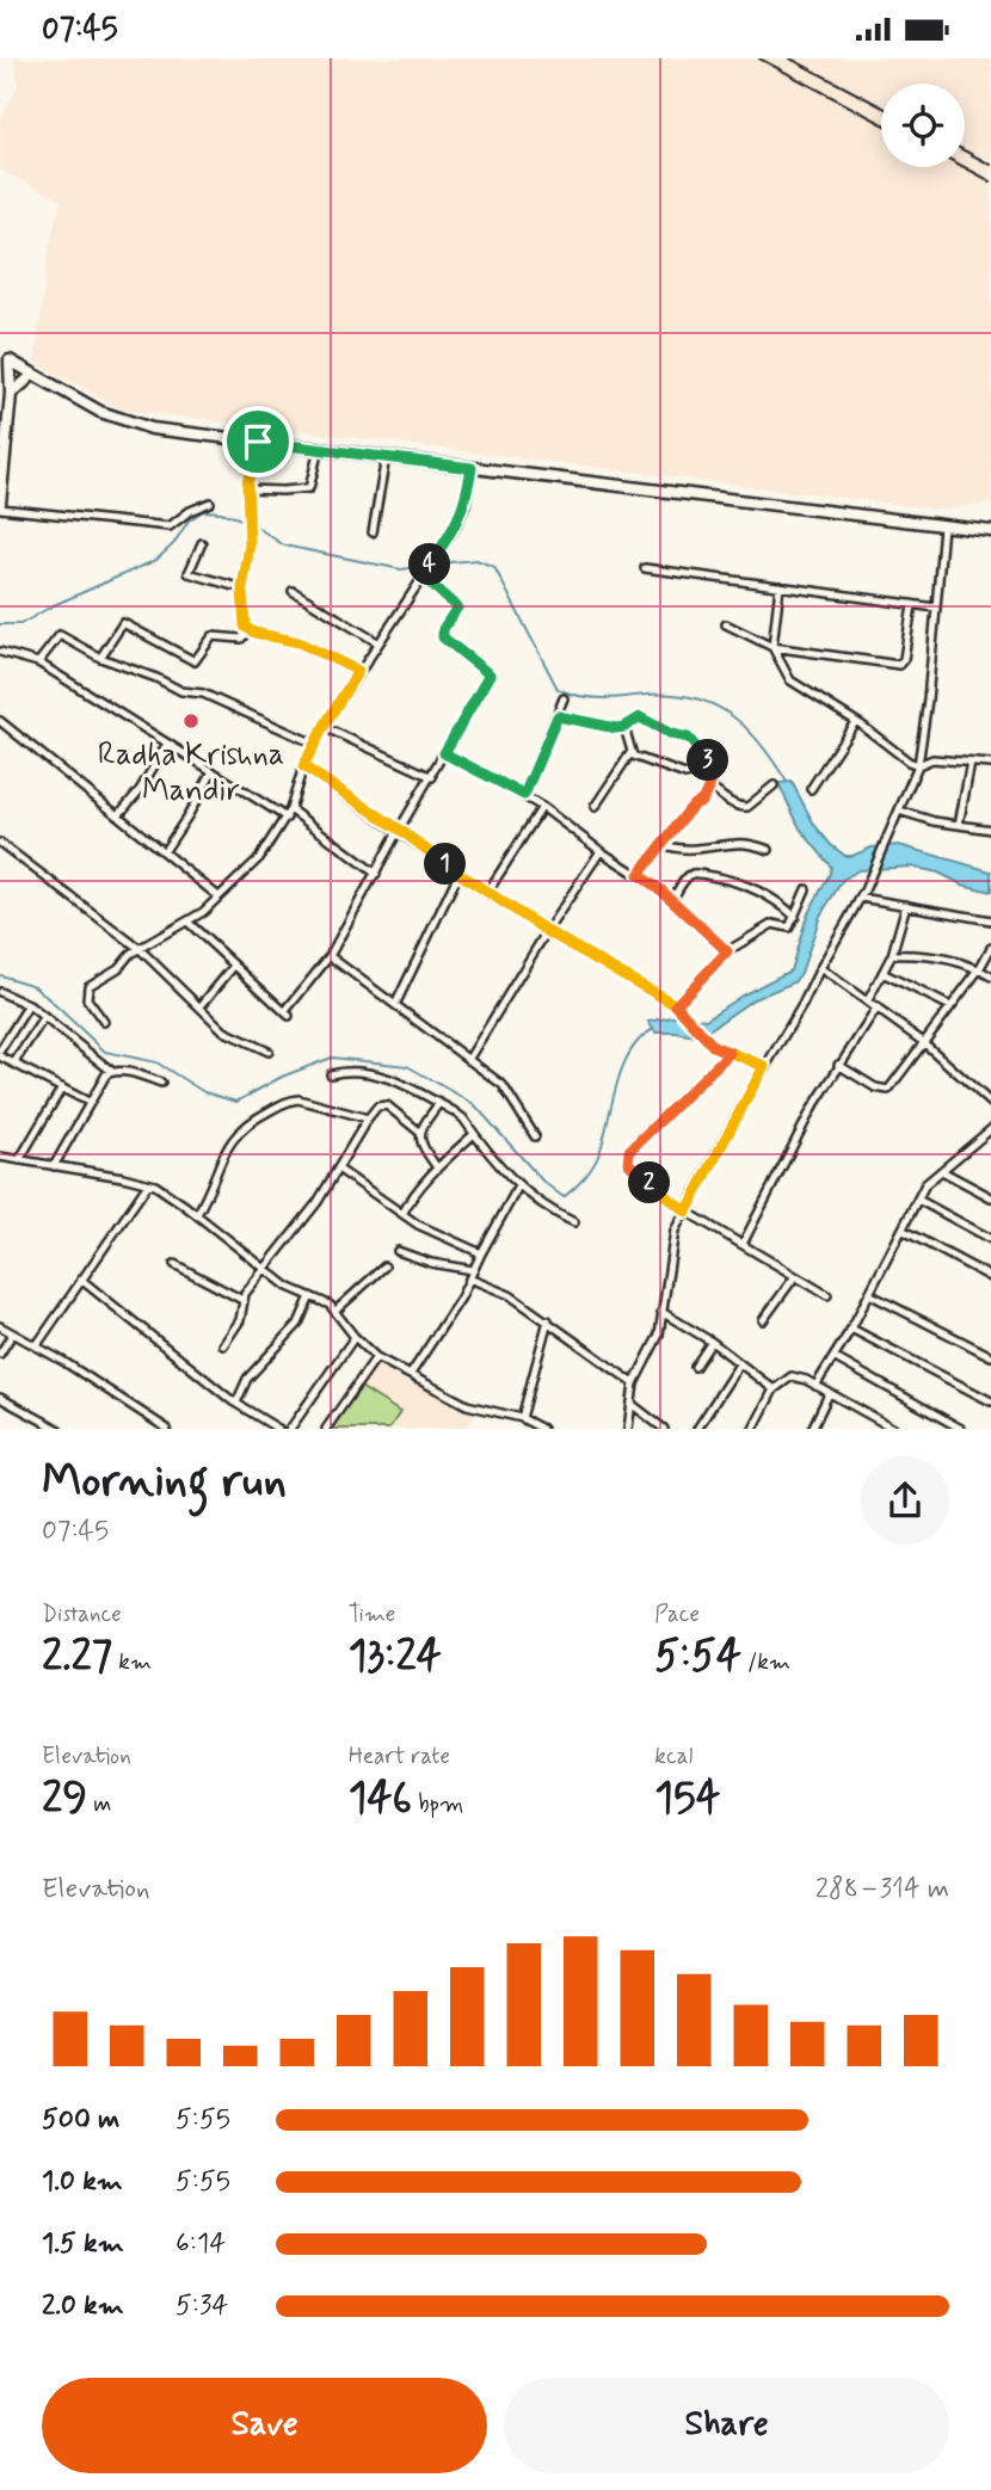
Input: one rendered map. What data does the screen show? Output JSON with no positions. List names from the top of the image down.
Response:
{
  "places": ["Radha Krishna Mandir"],
  "page": {
    "status": "07:45",
    "pins": [
      "4",
      "3",
      "1",
      "2"
    ],
    "heading": ["Morning run", "07:45"],
    "stats": [
      ["Distance", "2.27 km"],
      ["Time", "13:24"],
      ["Pace", "5:54 /km"],
      ["Elevation", "29 m"],
      ["Heart rate", "146 bpm"],
      ["kcal", "154"]
    ],
    "chart": ["Elevation", "288–314 m"],
    "list": [
      {
        "name": "500 m",
        "note": "5:55"
      },
      {
        "name": "1.0 km",
        "note": "5:55"
      },
      {
        "name": "1.5 km",
        "note": "6:14"
      },
      {
        "name": "2.0 km",
        "note": "5:34"
      }
    ],
    "buttons": ["Save", "Share"]
  }
}
